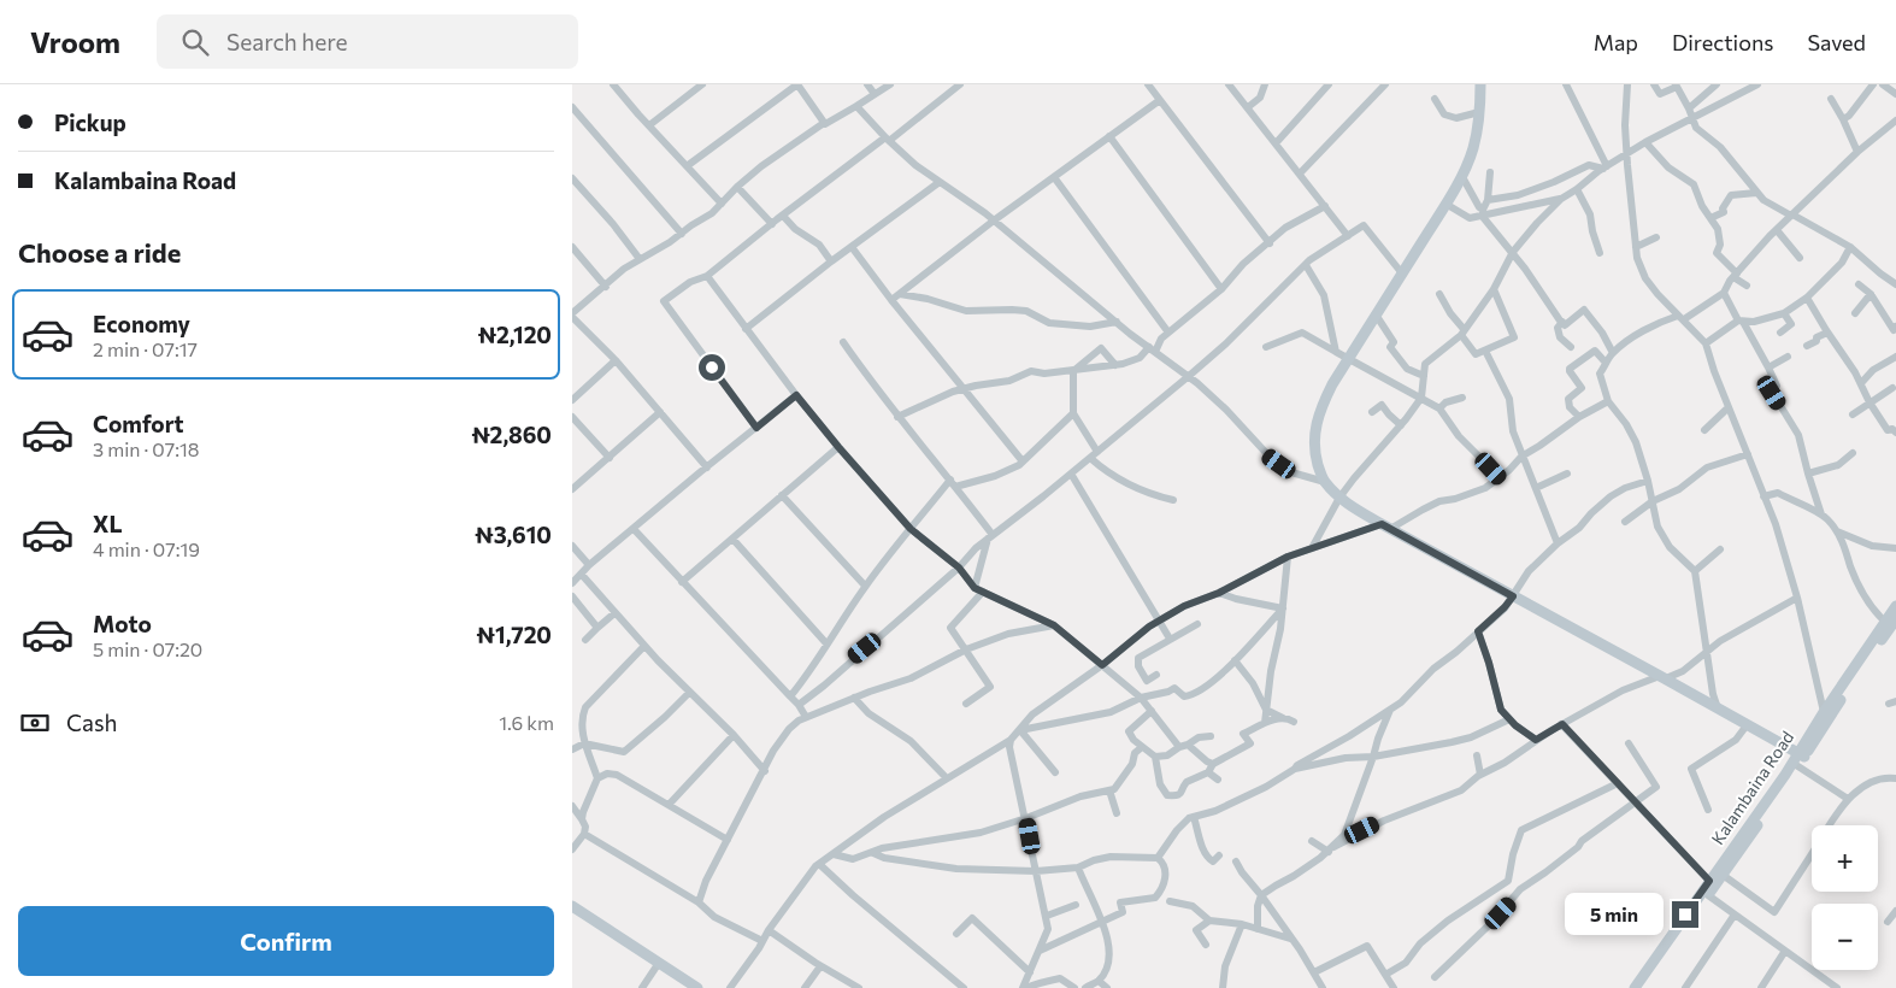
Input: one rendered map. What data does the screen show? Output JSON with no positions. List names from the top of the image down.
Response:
{
  "streets": {
    "street": ["Kalambaina Road"]
  },
  "page": {
    "header": "Vroom",
    "search": "Search here",
    "nav": ["Map", "Directions", "Saved"],
    "banner": ["Pickup", "Kalambaina Road"],
    "heading": "Choose a ride",
    "list": [
      {
        "name": "Economy",
        "note": "2 min · 07:17",
        "value": "₦2,120"
      },
      {
        "name": "Comfort",
        "note": "3 min · 07:18",
        "value": "₦2,860"
      },
      {
        "name": "XL",
        "note": "4 min · 07:19",
        "value": "₦3,610"
      },
      {
        "name": "Moto",
        "note": "5 min · 07:20",
        "value": "₦1,720"
      }
    ],
    "pay": ["Cash", "1.6 km"],
    "map_buttons": ["+", "−"],
    "bubble": "5 min",
    "buttons": "Confirm"
  }
}
